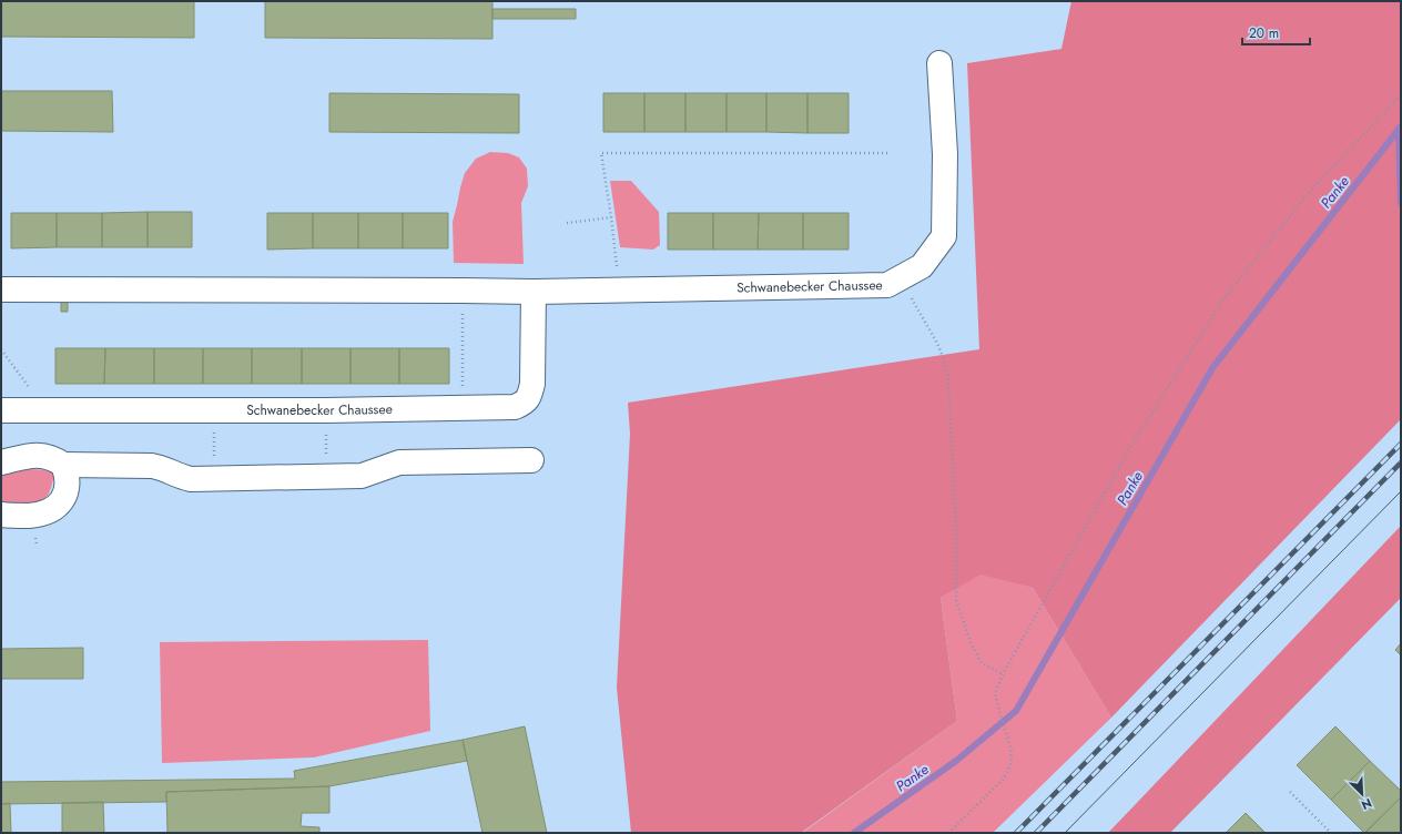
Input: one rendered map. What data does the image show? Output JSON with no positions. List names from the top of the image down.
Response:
{
  "streets": {
    "street": ["Schwanebecker Chaussee"]
  },
  "water": ["Panke"],
  "scale_bar": "20 m",
  "north": "bottom right"
}
